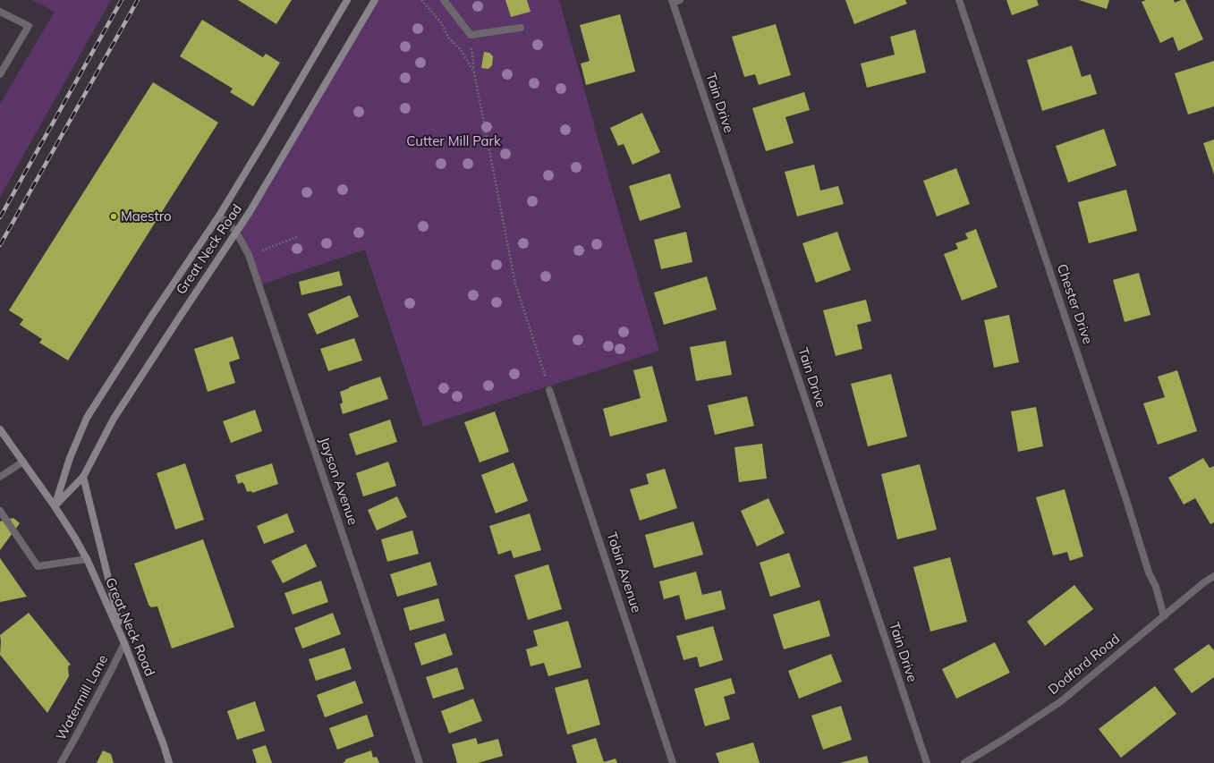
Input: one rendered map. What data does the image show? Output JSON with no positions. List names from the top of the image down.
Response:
{
  "streets": {
    "main road": ["Great Neck Road"],
    "street": [
      "Tain Drive",
      "Chester Drive",
      "Jayson Avenue",
      "Tobin Avenue",
      "Dodford Road",
      "Watermill Lane"
    ]
  },
  "crossings": [
    ["Great Neck Road", "Jayson Avenue"],
    ["Great Neck Road", "Watermill Lane"],
    ["Chester Drive", "Dodford Road"]
  ],
  "parks": ["Cutter Mill Park"],
  "places": ["Maestro"]
}
